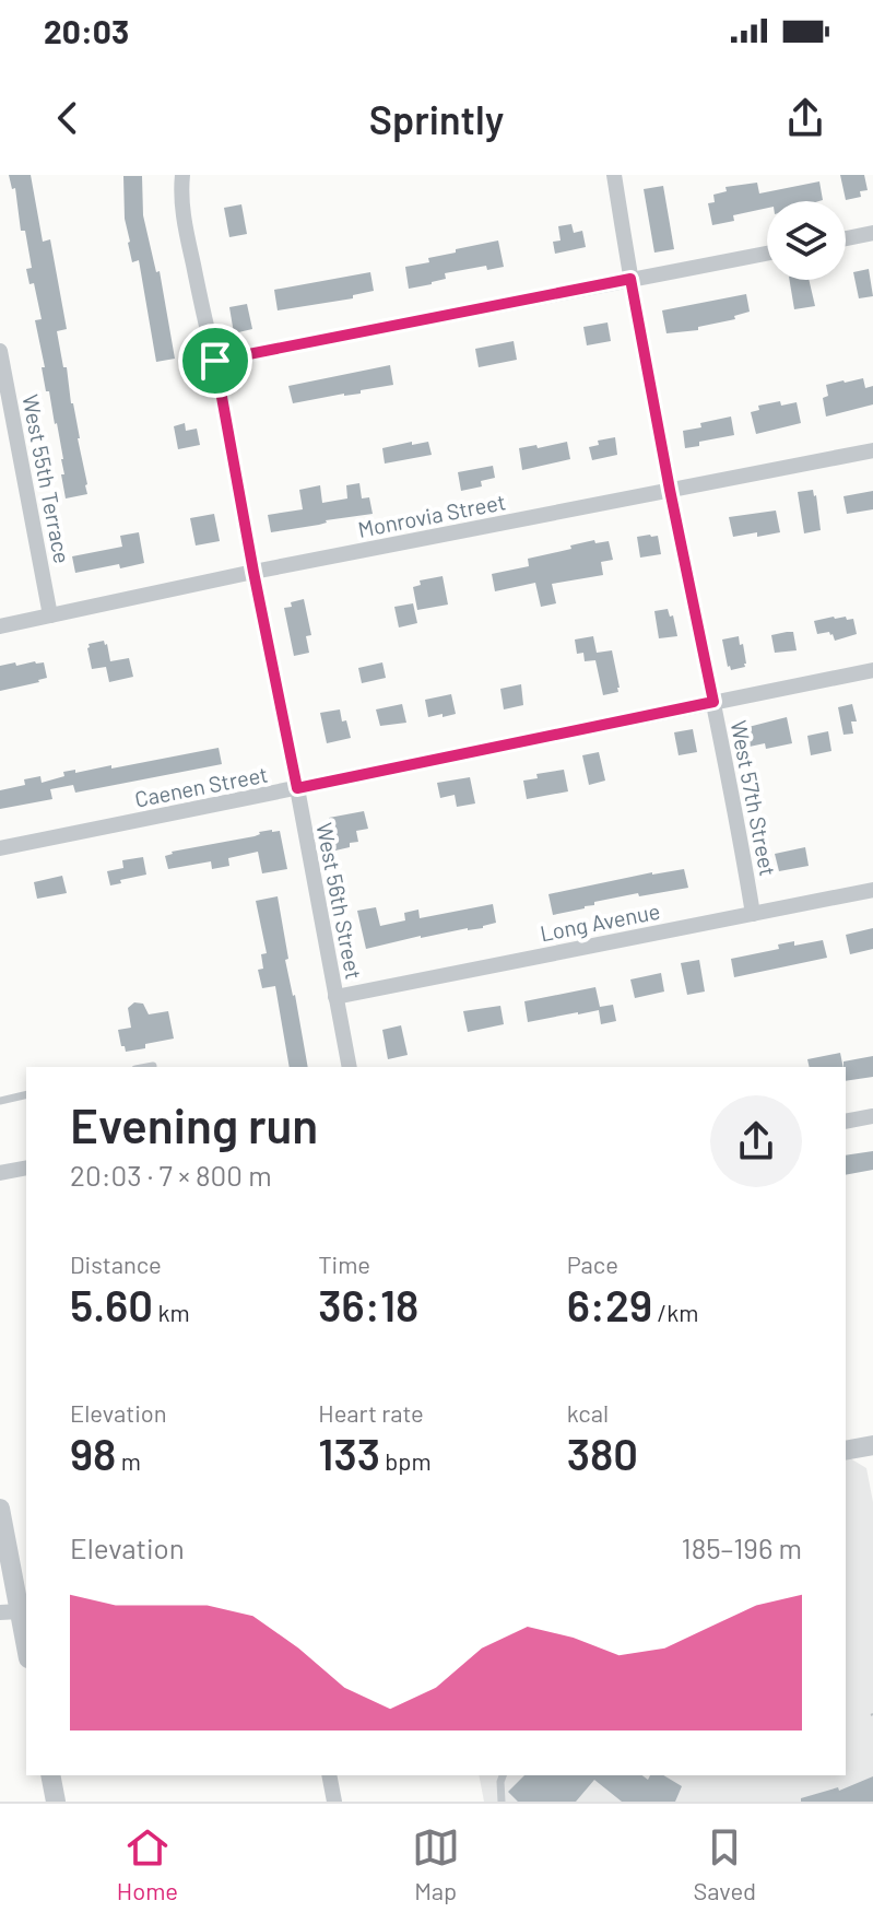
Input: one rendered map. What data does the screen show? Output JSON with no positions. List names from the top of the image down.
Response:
{
  "streets": {
    "street": [
      "West 55th Terrace",
      "Monrovia Street",
      "Caenen Street",
      "West 57th Street",
      "West 56th Street",
      "Long Avenue"
    ]
  },
  "crossings": [
    ["West 55th Terrace", "Monrovia Street"],
    ["Monrovia Street", "West 57th Street"],
    ["Monrovia Street", "West 56th Street"],
    ["Caenen Street", "West 57th Street"],
    ["Caenen Street", "West 56th Street"],
    ["West 57th Street", "Long Avenue"],
    ["West 56th Street", "Long Avenue"]
  ],
  "page": {
    "status": "20:03",
    "header": "Sprintly",
    "heading": ["Evening run", "20:03 · 7 × 800 m"],
    "stats": [
      ["Distance", "5.60 km"],
      ["Time", "36:18"],
      ["Pace", "6:29 /km"],
      ["Elevation", "98 m"],
      ["Heart rate", "133 bpm"],
      ["kcal", "380"]
    ],
    "chart": ["Elevation", "185–196 m"],
    "tabs": ["Home", "Map", "Saved"]
  }
}
